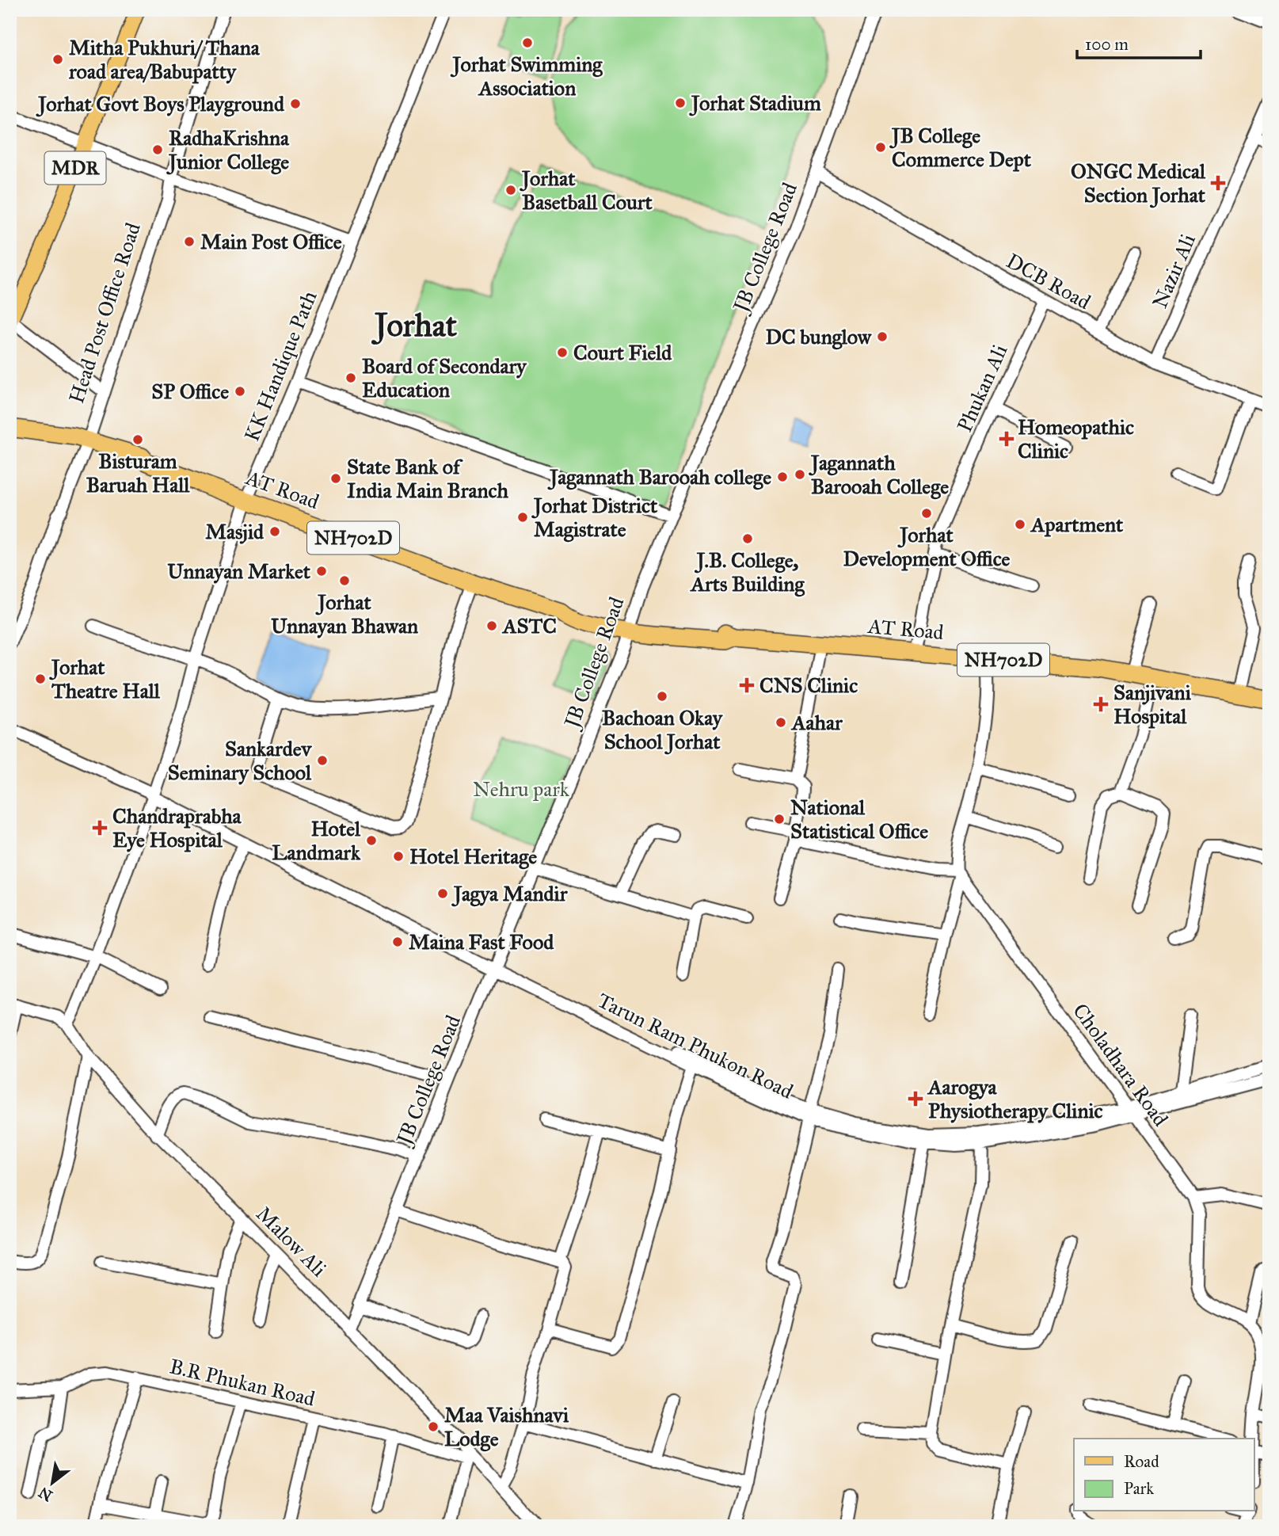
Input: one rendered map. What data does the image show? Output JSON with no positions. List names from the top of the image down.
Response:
{
  "streets": {
    "highway": ["AT Road", "NH702D"],
    "main road": ["MDR"],
    "street": [
      "JB College Road",
      "Nazir Ali",
      "DCB Road",
      "Head Post Office Road",
      "KK Handique Path",
      "Phukan Ali",
      "Tarun Ram Phukon Road",
      "Choladhara Road",
      "Malow Ali",
      "B.R Phukan Road"
    ]
  },
  "crossings": [
    ["JB College Road", "DCB Road"],
    ["JB College Road", "AT Road"],
    ["JB College Road", "Tarun Ram Phukon Road"],
    ["JB College Road", "Malow Ali"],
    ["Nazir Ali", "DCB Road"],
    ["DCB Road", "Phukan Ali"],
    ["Head Post Office Road", "AT Road"],
    ["KK Handique Path", "AT Road"],
    ["KK Handique Path", "Tarun Ram Phukon Road"],
    ["KK Handique Path", "Malow Ali"],
    ["Phukan Ali", "AT Road"],
    ["Tarun Ram Phukon Road", "Choladhara Road"],
    ["Malow Ali", "B.R Phukan Road"]
  ],
  "districts": ["Jorhat"],
  "parks": ["Nehru park"],
  "places": {
    "other": [
      "Jorhat Swimming Association",
      "Mitha Pukhuri/ Thana road area/Babupatty",
      "Jorhat Stadium",
      "Jorhat Govt Boys Playground",
      "JB College Commerce Dept",
      "RadhaKrishna Junior College",
      "Jorhat Basetball Court",
      "Main Post Office",
      "DC bunglow",
      "Court Field",
      "Board of Secondary Education",
      "SP Office",
      "Bisturam Baruah Hall",
      "Jagannath Barooah College",
      "Jagannath Barooah college",
      "State Bank of India Main Branch",
      "Jorhat Development Office",
      "Jorhat District Magistrate",
      "Apartment",
      "Masjid",
      "J.B. College, Arts Building",
      "Unnayan Market",
      "Jorhat Unnayan Bhawan",
      "ASTC",
      "Jorhat Theatre Hall",
      "Bachoan Okay School Jorhat",
      "Aahar",
      "Sankardev Seminary School",
      "National Statistical Office",
      "Hotel Landmark",
      "Hotel Heritage",
      "Jagya Mandir",
      "Maina Fast Food",
      "Maa Vaishnavi Lodge"
    ],
    "health": [
      "ONGC Medical Section Jorhat",
      "Homeopathic Clinic",
      "CNS Clinic",
      "Sanjivani Hospital",
      "Chandraprabha Eye Hospital",
      "Aarogya Physiotherapy Clinic"
    ]
  },
  "legend": ["Road", "Park"],
  "scale_bar": "100 m",
  "north": "bottom left"
}
